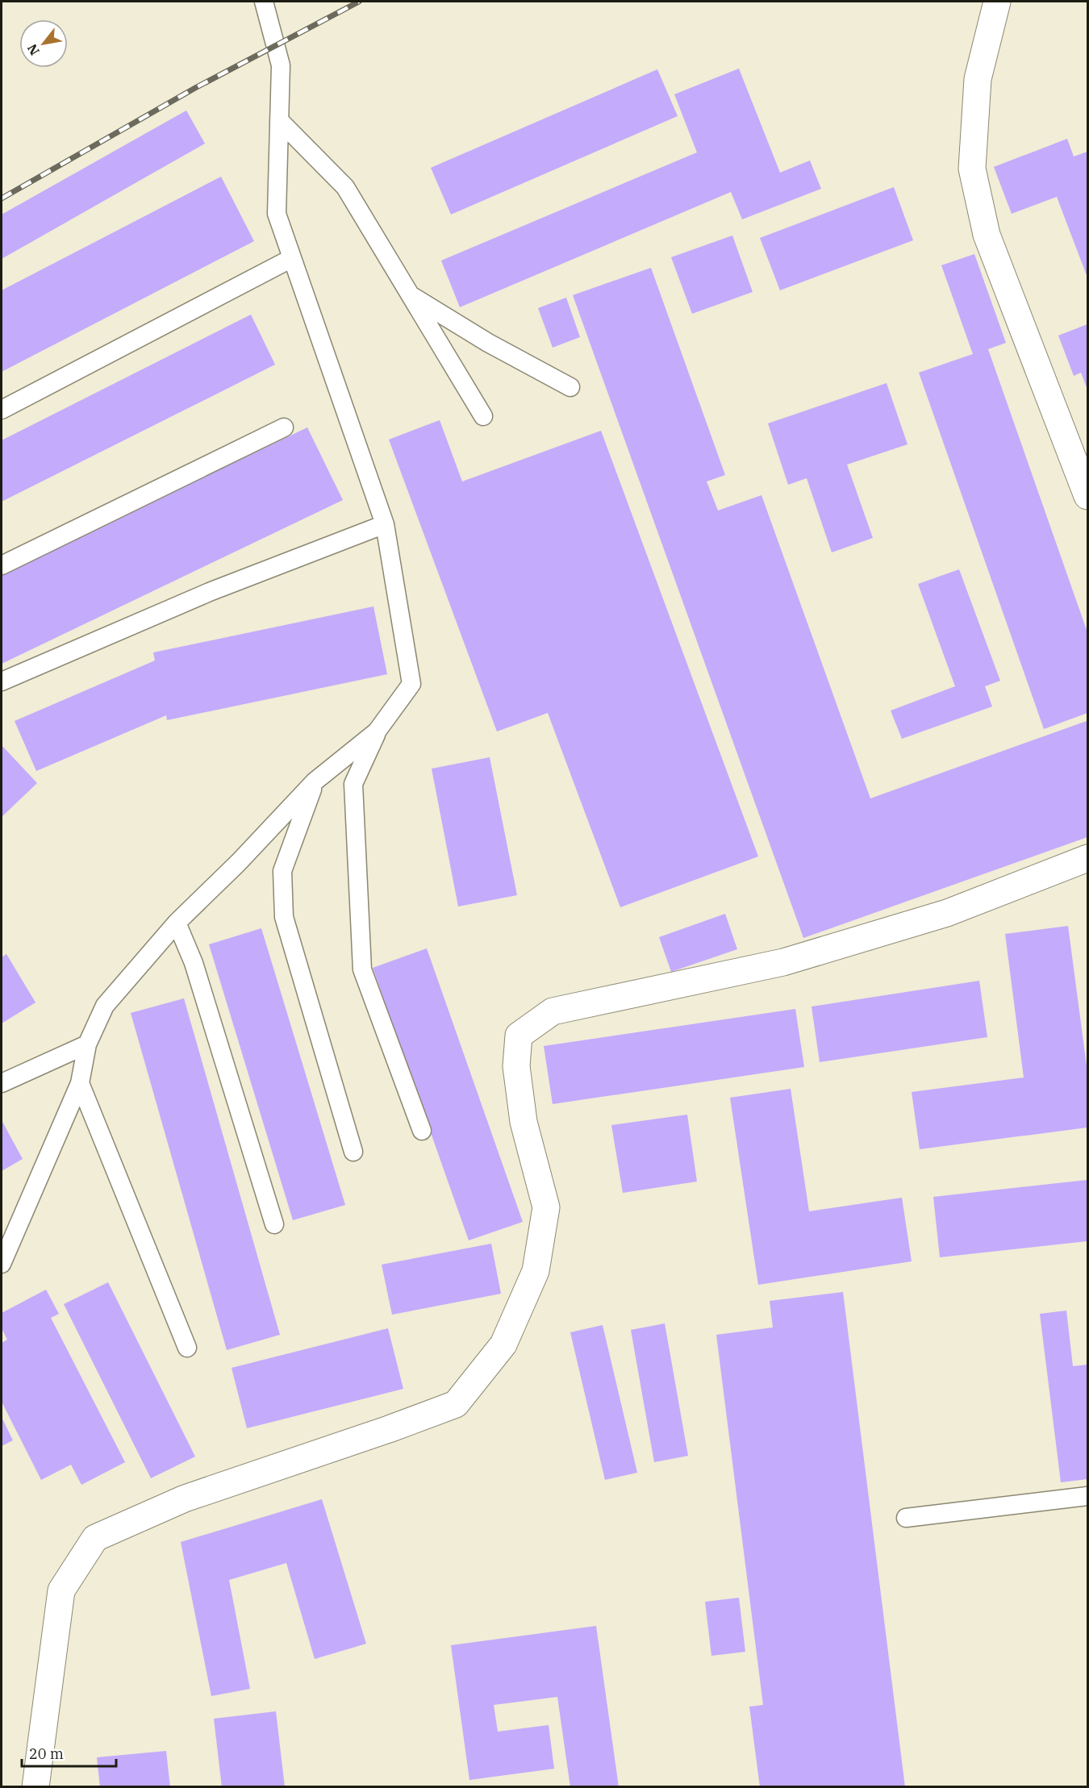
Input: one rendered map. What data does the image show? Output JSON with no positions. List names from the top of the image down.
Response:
{
  "scale_bar": "20 m",
  "north": "bottom left"
}
